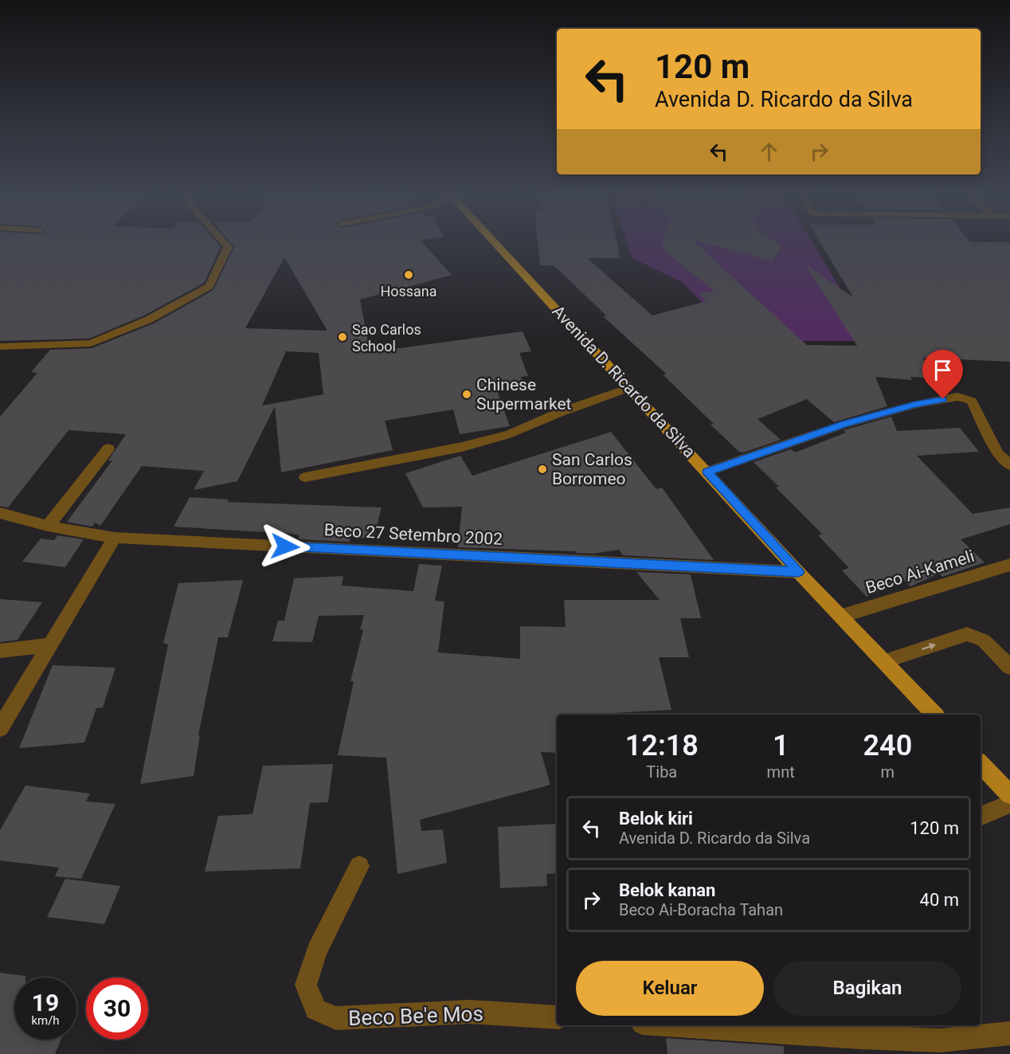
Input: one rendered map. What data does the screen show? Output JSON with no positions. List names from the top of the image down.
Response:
{
  "streets": {
    "main road": ["Avenida D. Ricardo da Silva"],
    "street": ["Beco 27 Setembro 2002", "Beco Ai-Kameli", "Beco Be'e Mos"]
  },
  "crossings": [
    ["Avenida D. Ricardo da Silva", "Beco 27 Setembro 2002"],
    ["Avenida D. Ricardo da Silva", "Beco Ai-Kameli"]
  ],
  "places": [
    "Hossana",
    "Sao Carlos School",
    "Chinese Supermarket",
    "San Carlos Borromeo"
  ],
  "page": {
    "turn": ["120 m", "Avenida D. Ricardo da Silva"],
    "eta": [
      "12:18",
      "Tiba",
      "1",
      "mnt",
      "240",
      "m"
    ],
    "list": [
      {
        "name": "Belok kiri",
        "note": "Avenida D. Ricardo da Silva",
        "value": "120 m"
      },
      {
        "name": "Belok kanan",
        "note": "Beco Ai-Boracha Tahan",
        "value": "40 m"
      }
    ],
    "buttons": ["Keluar", "Bagikan"],
    "speed": "19 km/h",
    "limit": "30"
  }
}
